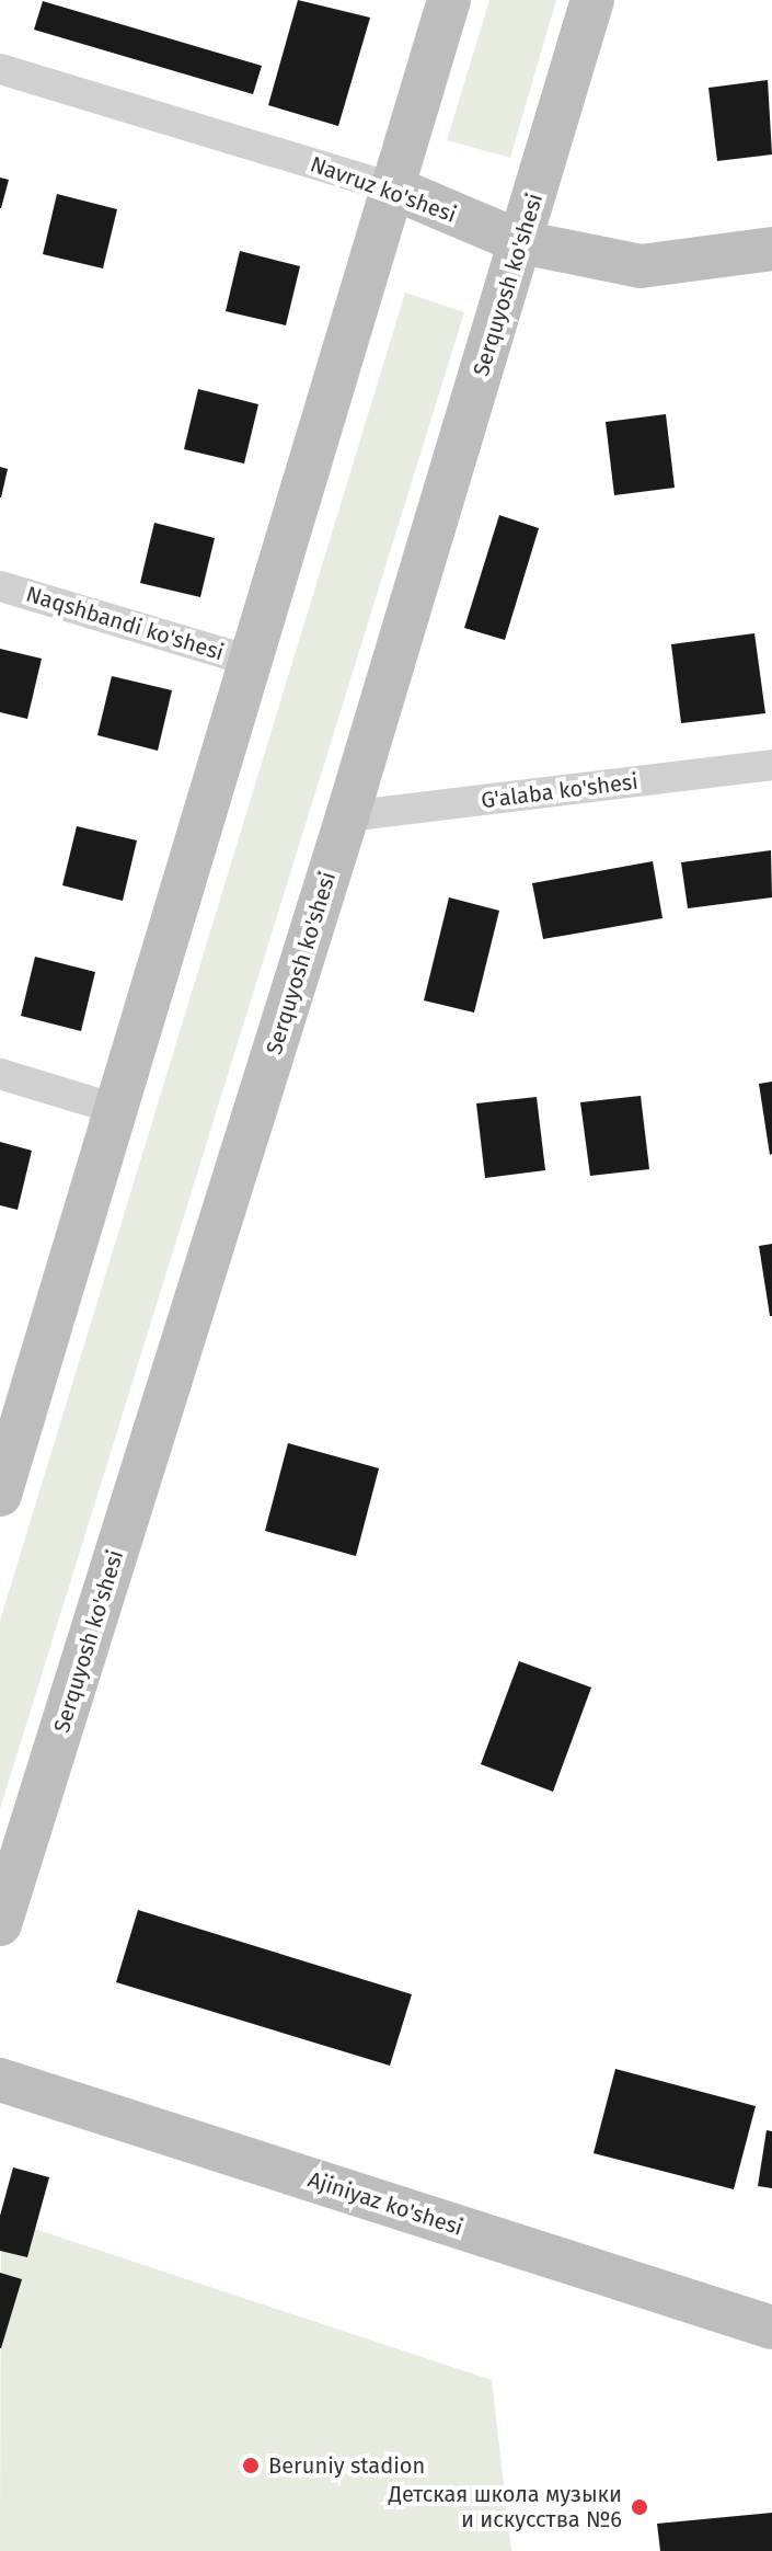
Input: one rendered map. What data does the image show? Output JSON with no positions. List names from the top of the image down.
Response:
{
  "streets": {
    "street": [
      "Navruz ko'shesi",
      "Serquyosh ko'shesi",
      "Naqshbandi ko'shesi",
      "G'alaba ko'shesi",
      "Ajiniyaz ko'shesi"
    ]
  },
  "crossings": [
    ["Navruz ko'shesi", "Serquyosh ko'shesi"],
    ["Serquyosh ko'shesi", "G'alaba ko'shesi"]
  ],
  "places": ["Beruniy stadion", "Детская школа музыки и искусства №6"]
}
